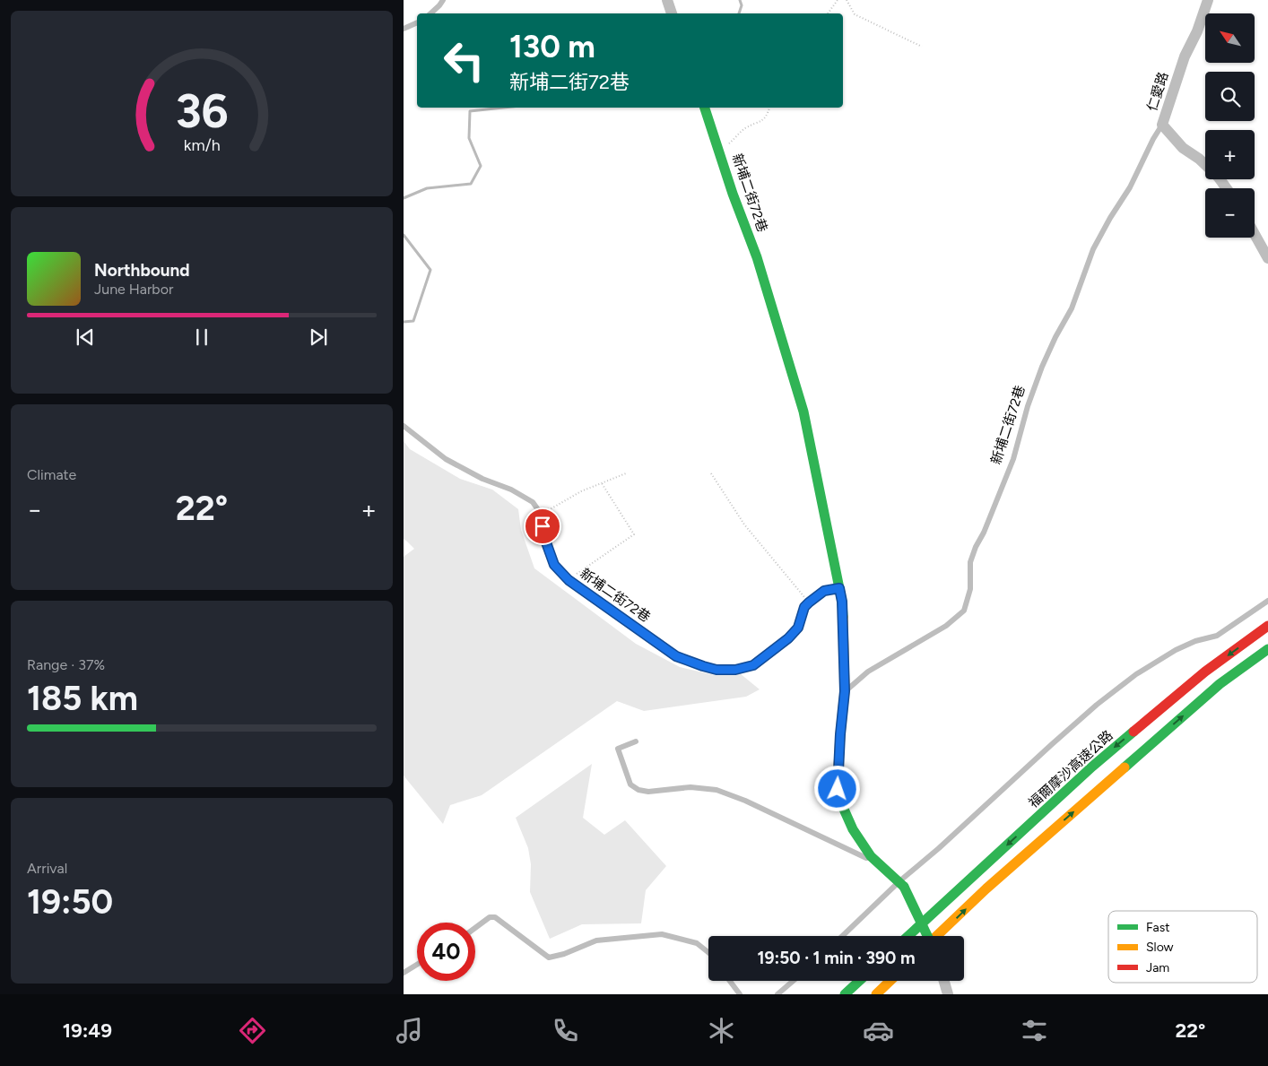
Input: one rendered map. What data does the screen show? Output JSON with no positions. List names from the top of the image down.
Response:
{
  "streets": {
    "main road": ["新埔二街72巷", "福爾摩沙高速公路"],
    "street": ["仁愛路"]
  },
  "crossings": [
    ["仁愛路", "新埔二街72巷"]
  ],
  "legend": ["Fast", "Slow", "Jam"],
  "north": "top left",
  "page": {
    "map_buttons": ["+", "−"],
    "turn": ["130 m", "新埔二街72巷"],
    "song": ["Northbound", "June Harbor"],
    "tile": [
      "Climate",
      ["Range · 37%", "185 km"],
      ["Arrival", "19:50"]
    ],
    "heat": ["−", "22°", "+"],
    "limit": "40",
    "trip": "19:50 · 1 min · 390 m",
    "tabs": ["19:49", "22°"],
    "gauge": ["36", "km/h"]
  }
}
